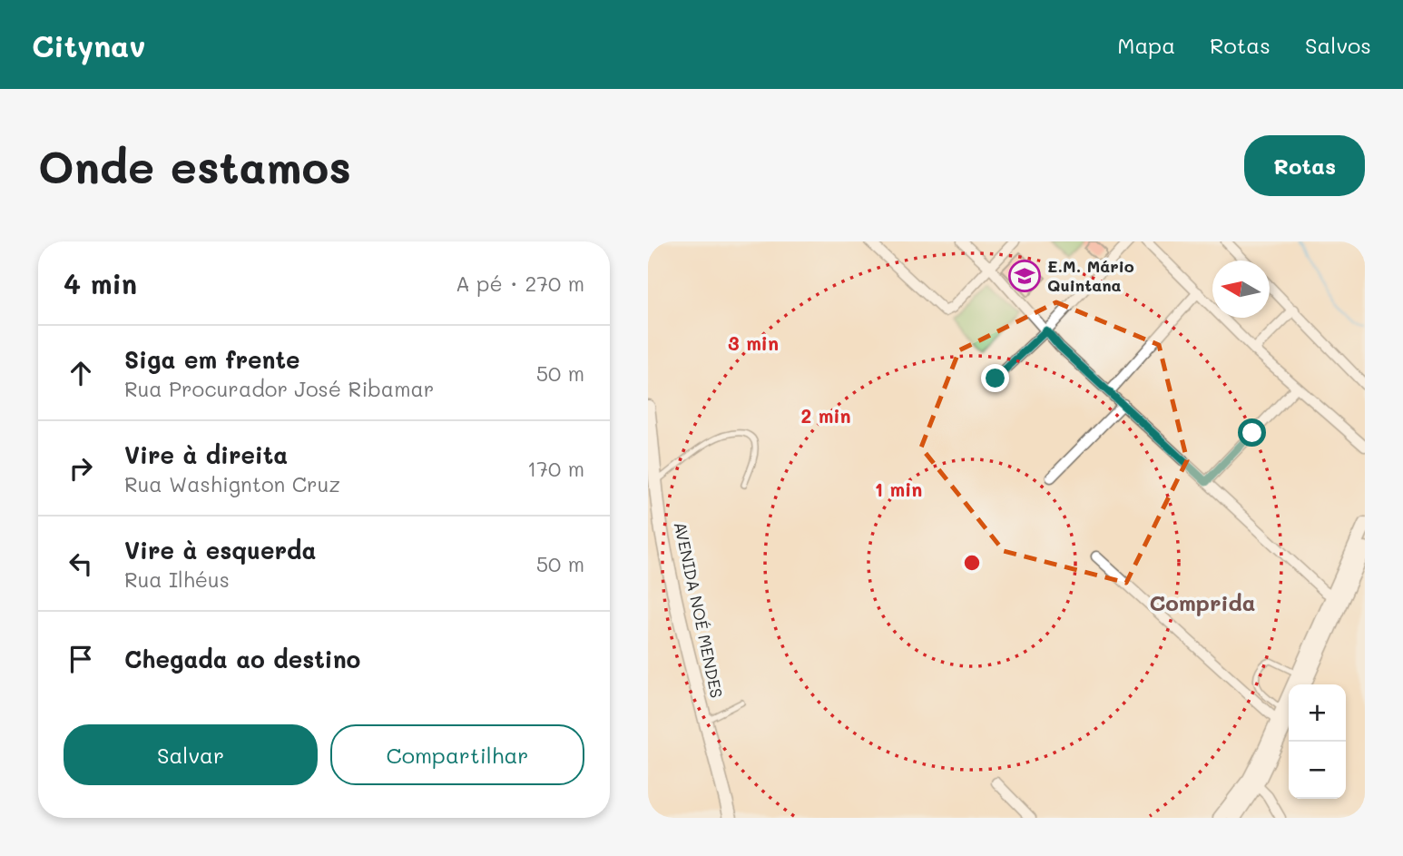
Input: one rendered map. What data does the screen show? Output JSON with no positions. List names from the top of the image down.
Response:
{
  "streets": {
    "street": ["AVENIDA NOÉ MENDES"]
  },
  "districts": ["Comprida"],
  "places": {
    "school or university": ["E.M. Mário Quintana"]
  },
  "north": "left",
  "page": {
    "header": "Citynav",
    "nav": ["Mapa", "Rotas", "Salvos"],
    "buttons": [
      "Rotas",
      ["Salvar", "Compartilhar"]
    ],
    "title": "Onde estamos",
    "heading": ["4 min", "A pé · 270 m"],
    "list": [
      ["Siga em frente", "Rua Procurador José Ribamar", "50 m"],
      ["Vire à direita", "Rua Washignton Cruz", "170 m"],
      ["Vire à esquerda", "Rua Ilhéus", "50 m"],
      "Chegada ao destino"
    ],
    "map_buttons": ["+", "−"]
  },
  "rings": ["3 min", "2 min", "1 min"]
}
